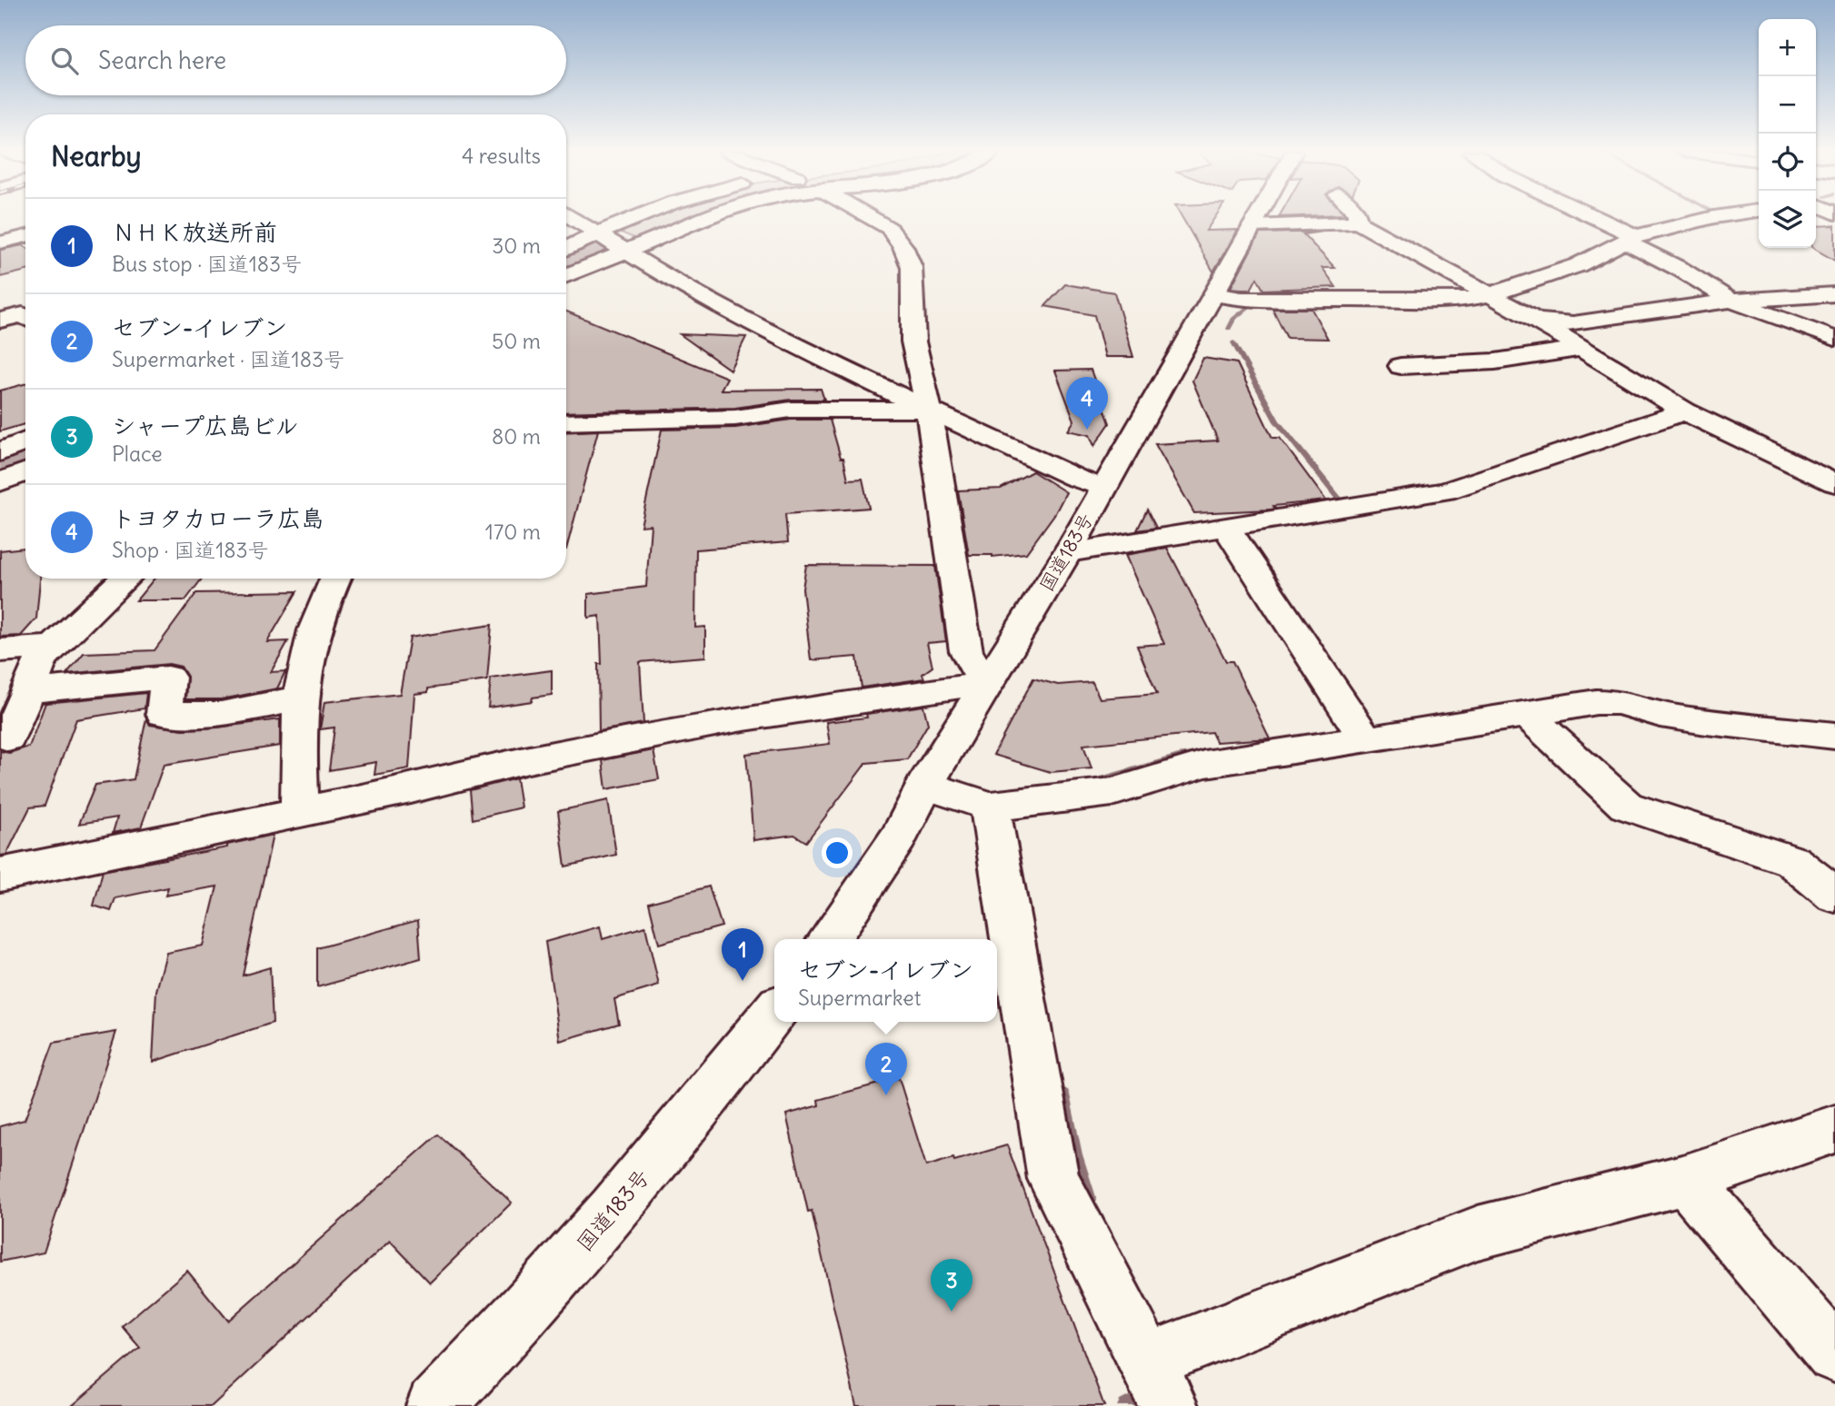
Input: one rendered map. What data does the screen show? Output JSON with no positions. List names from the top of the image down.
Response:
{
  "streets": {
    "main road": ["国道183号"]
  },
  "page": {
    "map_buttons": ["+", "−"],
    "search": "Search here",
    "heading": ["Nearby", "4 results"],
    "list": [
      {
        "mark": "1",
        "name": "ＮＨＫ放送所前",
        "note": "Bus stop · 国道183号",
        "value": "30 m"
      },
      {
        "mark": "2",
        "name": "セブン-イレブン",
        "note": "Supermarket · 国道183号",
        "value": "50 m"
      },
      {
        "mark": "3",
        "name": "シャープ広島ビル",
        "note": "Place",
        "value": "80 m"
      },
      {
        "mark": "4",
        "name": "トヨタカローラ広島",
        "note": "Shop · 国道183号",
        "value": "170 m"
      }
    ],
    "pins": [
      "4",
      "1",
      "2",
      "3"
    ],
    "popup": ["セブン-イレブン", "Supermarket"]
  }
}
